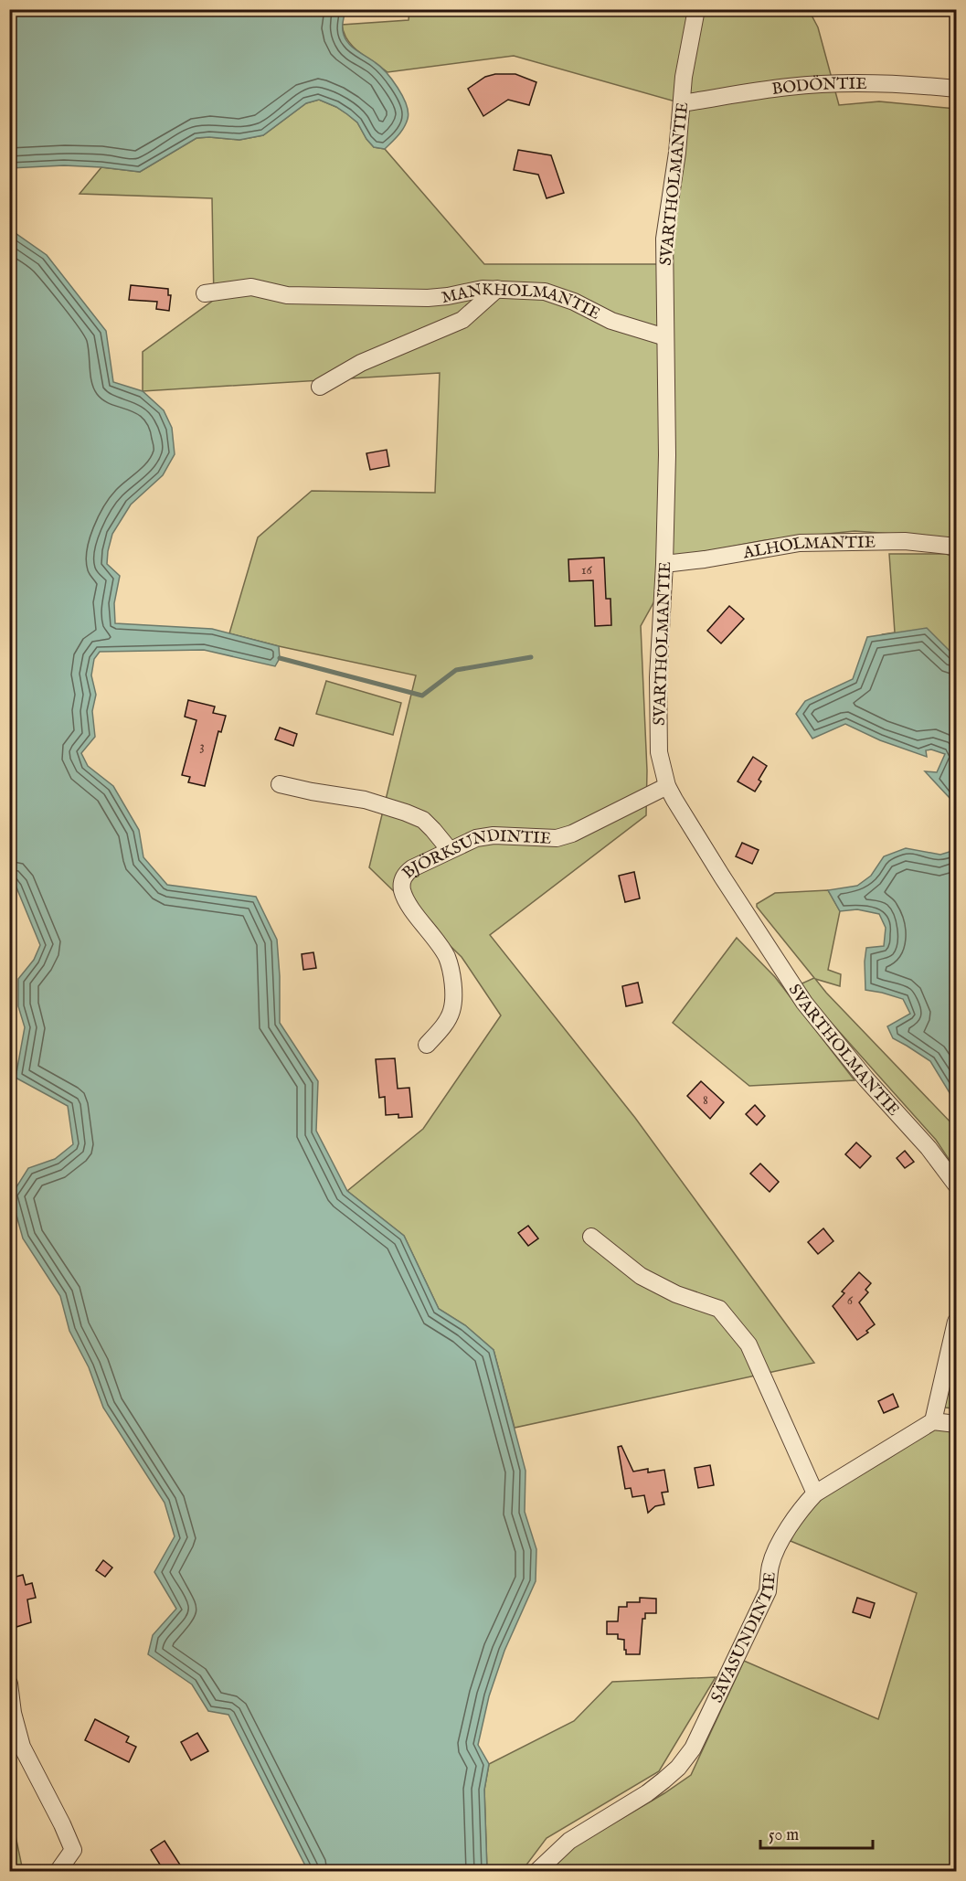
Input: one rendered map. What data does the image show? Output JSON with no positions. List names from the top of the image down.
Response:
{
  "streets": {
    "street": [
      "BODÖNTIE",
      "SVARTHOLMANTIE",
      "MANKHOLMANTIE",
      "ALHOLMANTIE",
      "BJÖRKSUNDINTIE",
      "SÄVASUNDINTIE"
    ]
  },
  "crossings": [
    ["BODÖNTIE", "SVARTHOLMANTIE"],
    ["SVARTHOLMANTIE", "MANKHOLMANTIE"],
    ["SVARTHOLMANTIE", "ALHOLMANTIE"],
    ["SVARTHOLMANTIE", "BJÖRKSUNDINTIE"]
  ],
  "house_numbers": [
    "16",
    "3",
    "8",
    "6"
  ],
  "scale_bar": "50 m"
}
